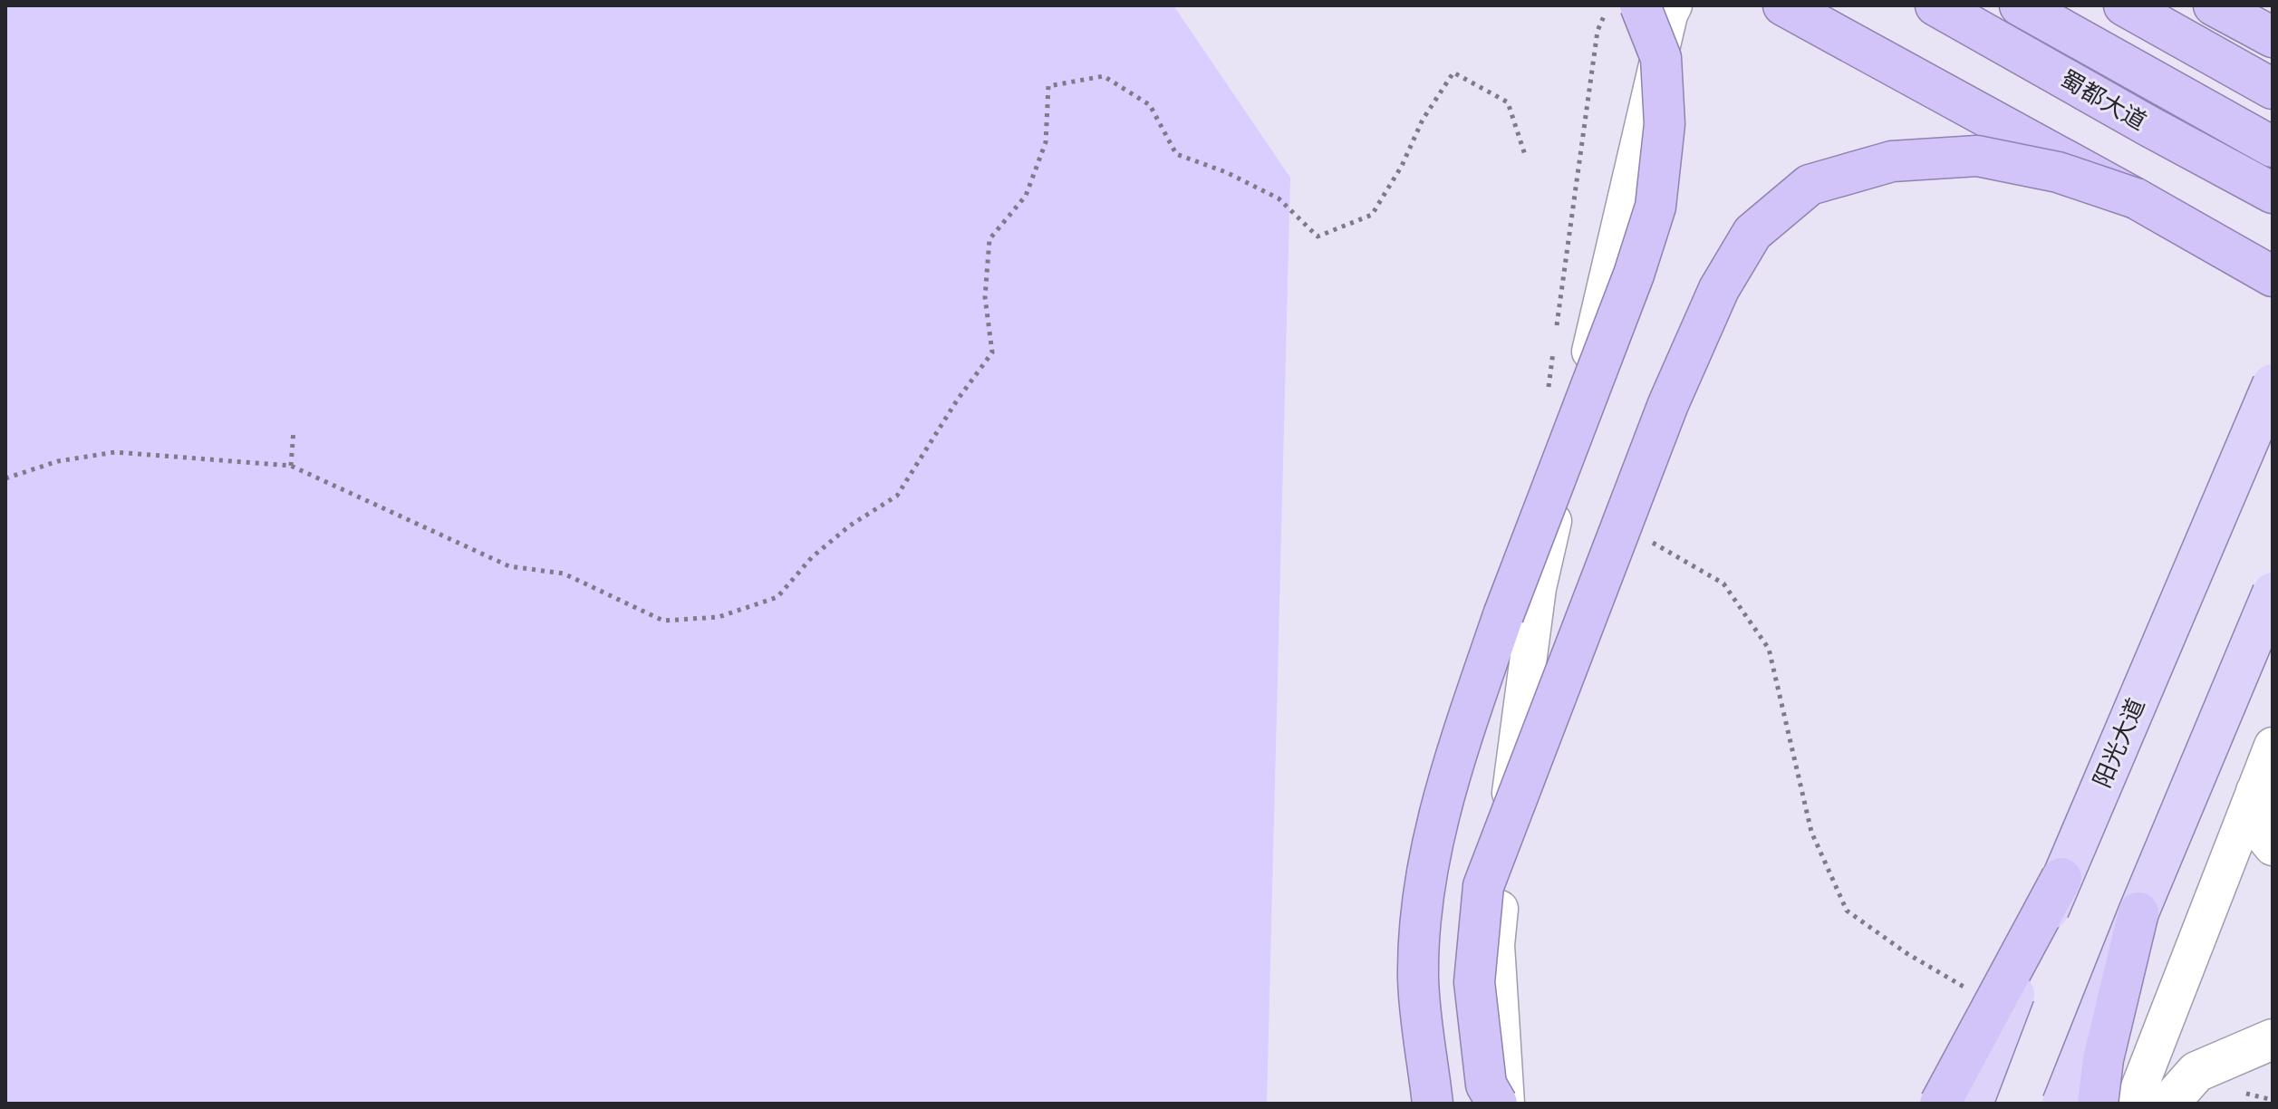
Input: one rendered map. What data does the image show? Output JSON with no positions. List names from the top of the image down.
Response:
{
  "streets": {
    "highway": ["蜀都大道"],
    "main road": ["阳光大道"]
  }
}
